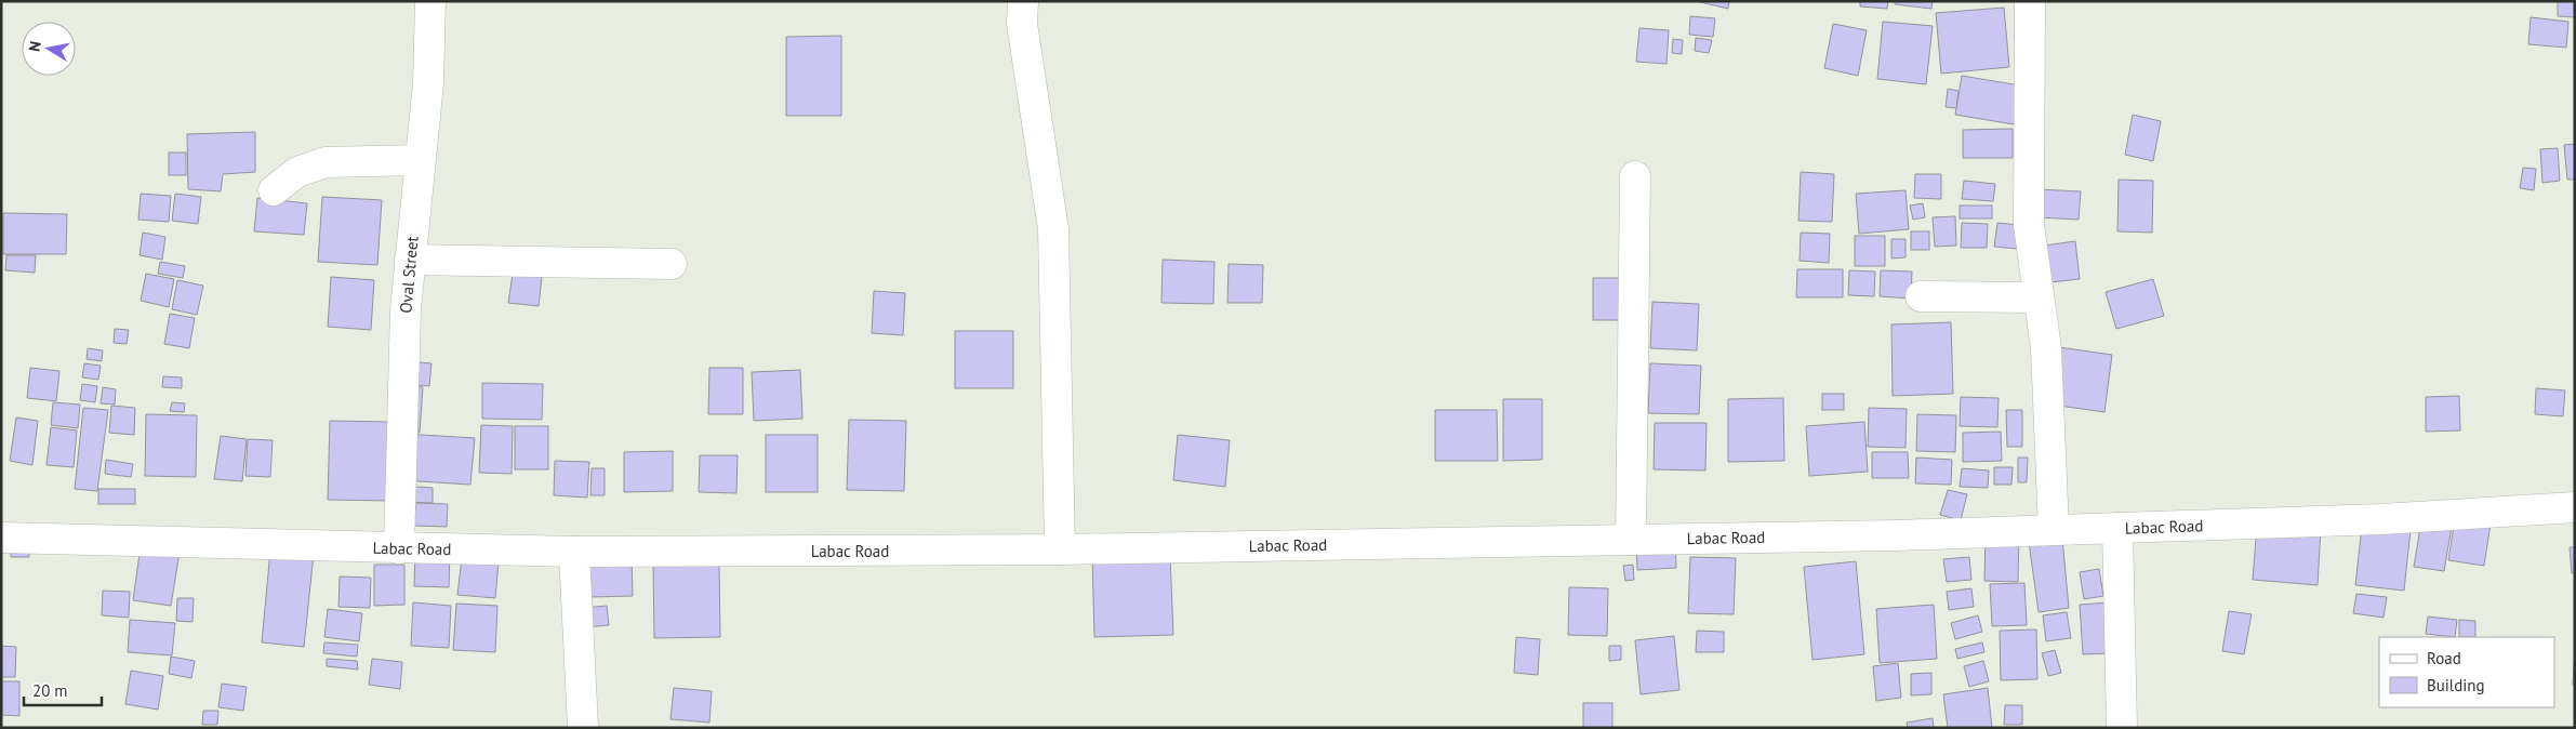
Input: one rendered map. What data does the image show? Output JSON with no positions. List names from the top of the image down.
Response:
{
  "streets": {
    "street": ["Oval Street", "Labac Road"]
  },
  "crossings": [
    ["Oval Street", "Labac Road"]
  ],
  "legend": ["Road", "Building"],
  "scale_bar": "20 m",
  "north": "left"
}
